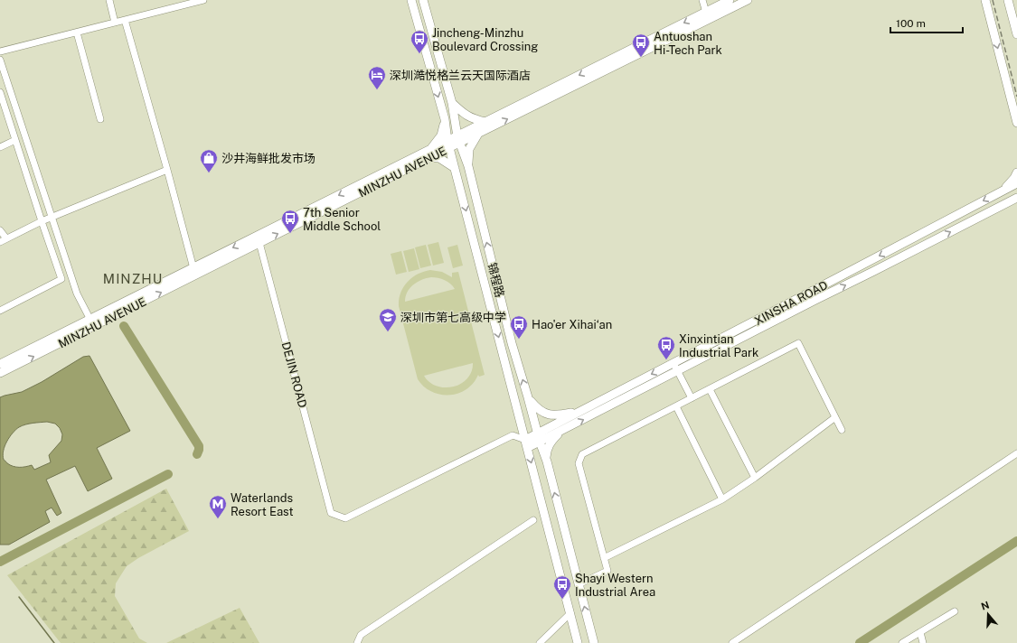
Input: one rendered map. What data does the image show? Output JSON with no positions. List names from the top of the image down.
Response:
{
  "streets": {
    "main road": ["MINZHU AVENUE", "锦程路", "XINSHA ROAD"],
    "street": ["DEJIN ROAD"]
  },
  "crossings": [
    ["MINZHU AVENUE", "锦程路"],
    ["MINZHU AVENUE", "DEJIN ROAD"],
    ["锦程路", "XINSHA ROAD"],
    ["锦程路", "DEJIN ROAD"],
    ["XINSHA ROAD", "DEJIN ROAD"]
  ],
  "districts": ["MINZHU"],
  "places": {
    "bus stop": [
      "Jincheng-Minzhu Boulevard Crossing",
      "Antuoshan Hi-Tech Park",
      "7th Senior Middle School",
      "Hao'er Xihai‘an",
      "Xinxintian Industrial Park",
      "Shayi Western Industrial Area"
    ],
    "hotel": ["深圳澔悦格兰云天国际酒店"],
    "shop": ["沙井海鲜批发市场"],
    "school or university": ["深圳市第七高级中学"],
    "metro station": ["Waterlands Resort East"]
  },
  "scale_bar": "100 m",
  "north": "top"
}
